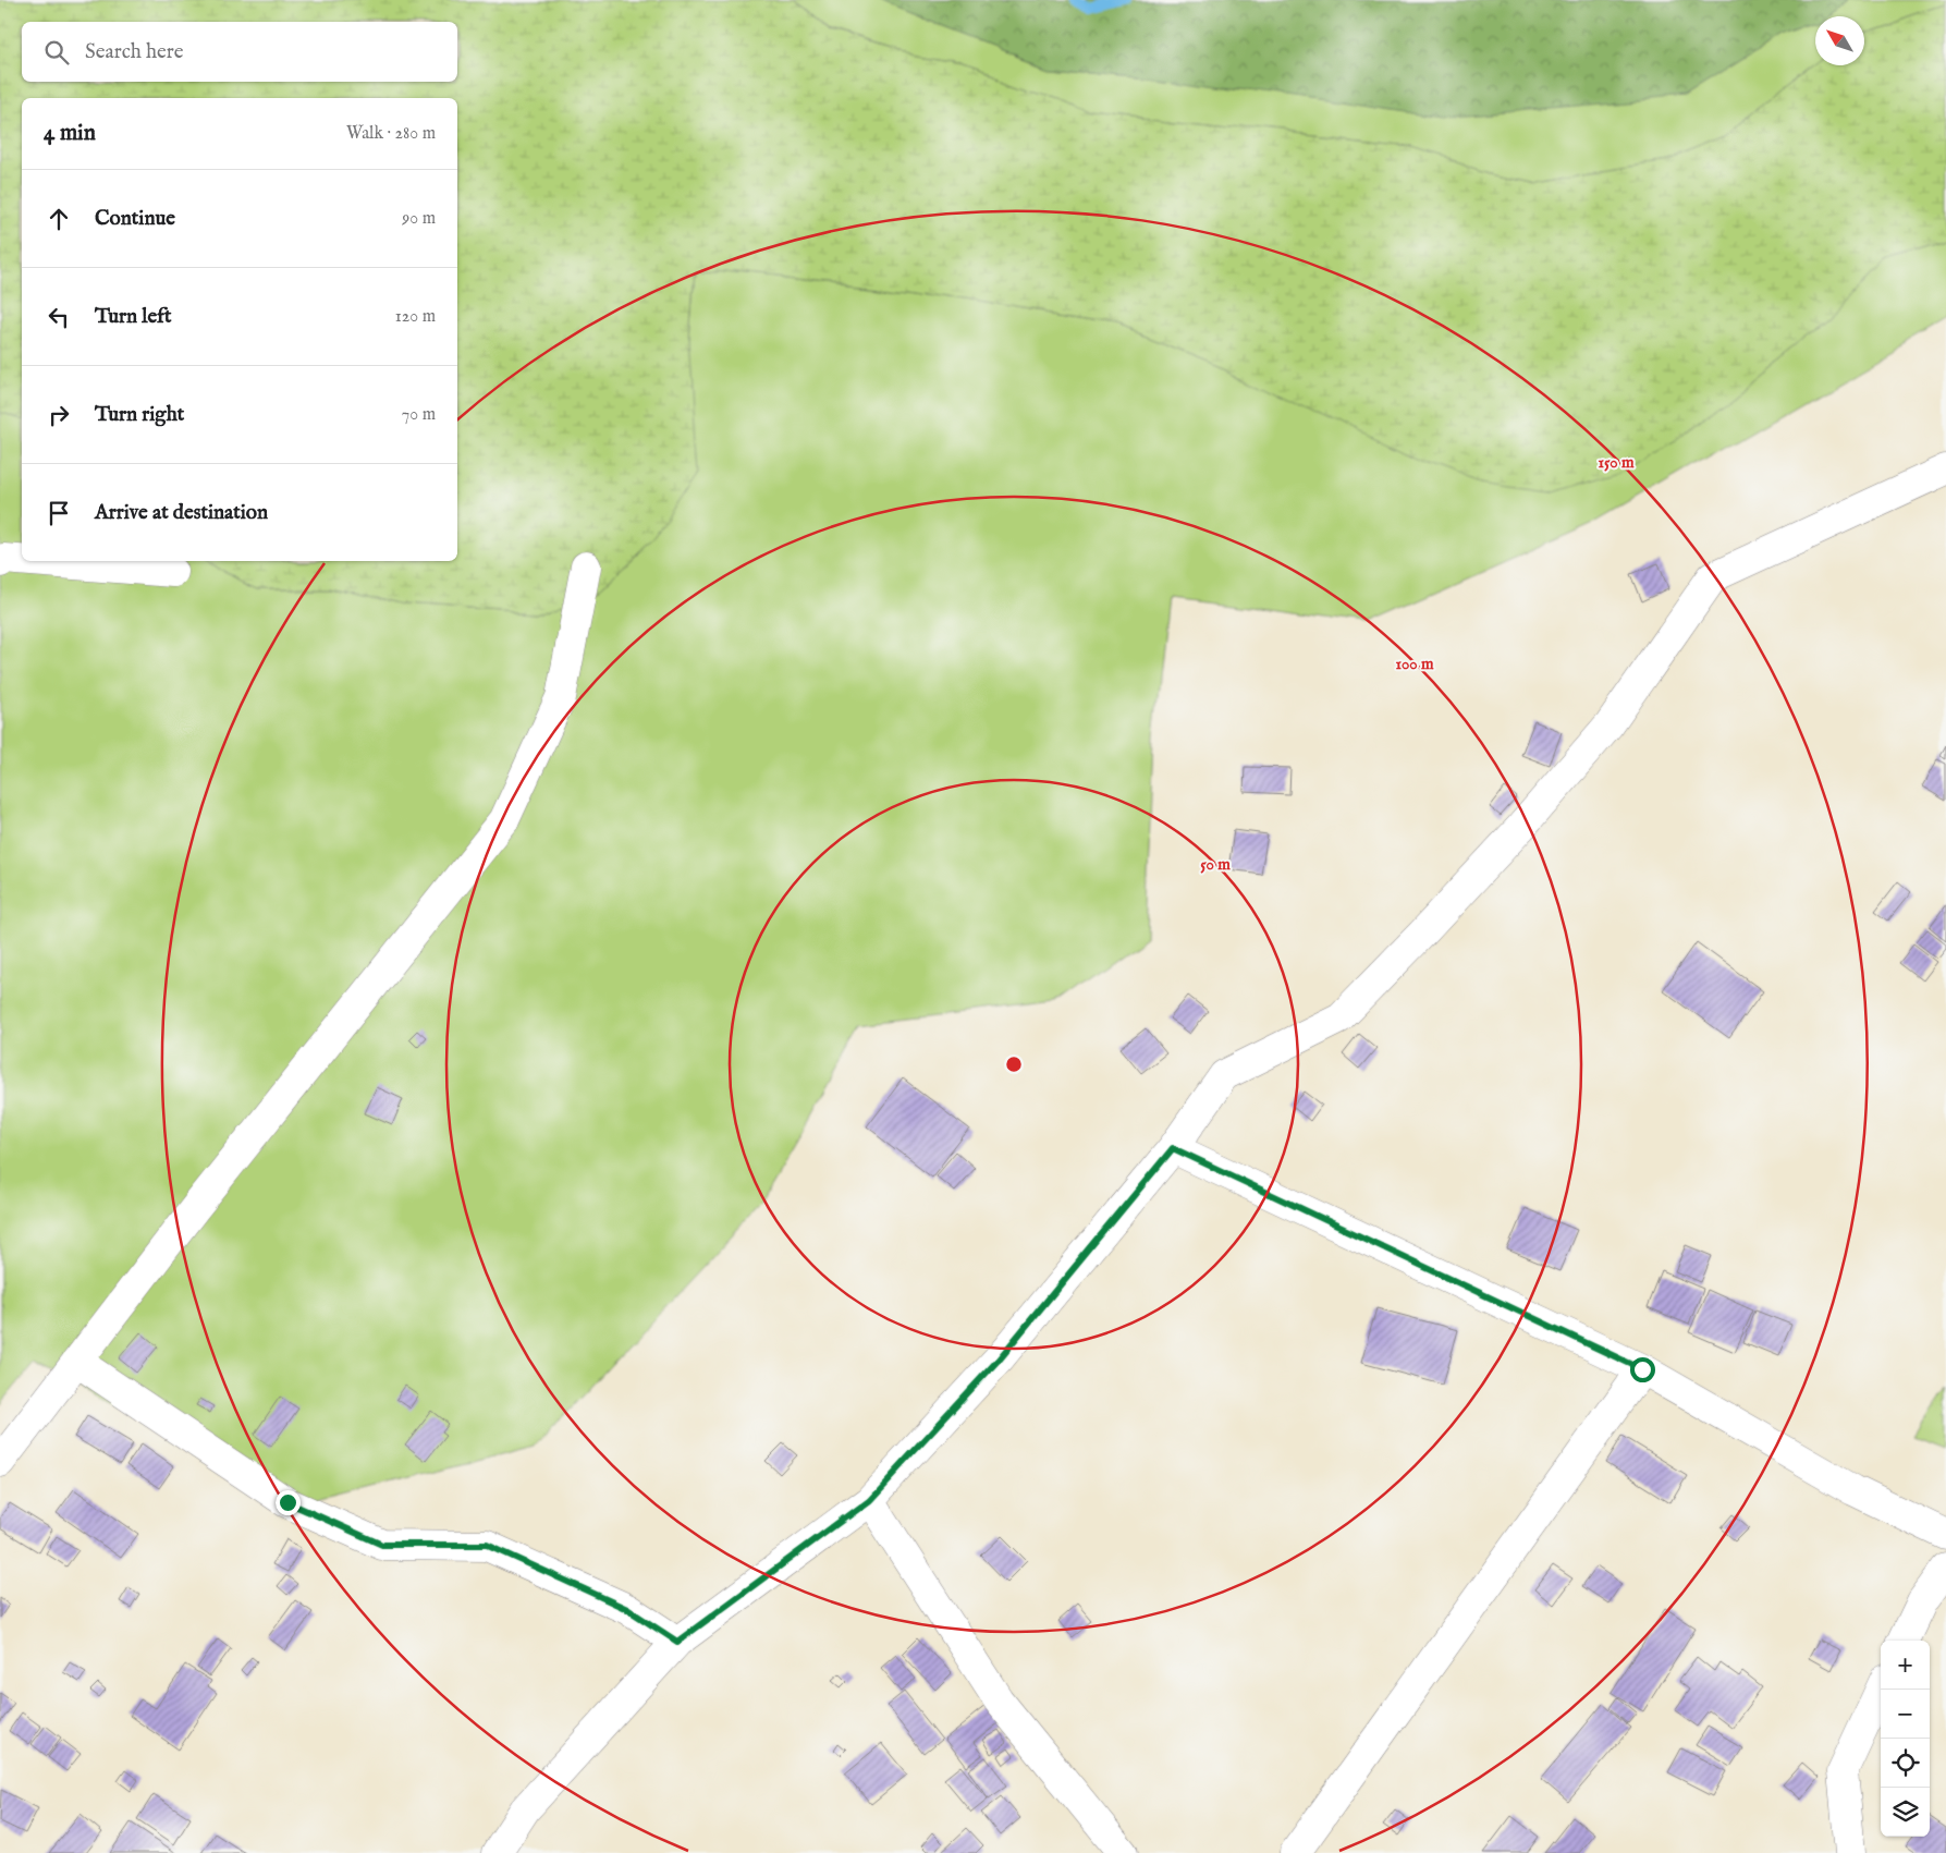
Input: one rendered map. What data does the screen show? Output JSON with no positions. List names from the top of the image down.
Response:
{
  "north": "top left",
  "page": {
    "search": "Search here",
    "heading": ["4 min", "Walk · 280 m"],
    "list": [
      ["Continue", "90 m"],
      ["Turn left", "120 m"],
      ["Turn right", "70 m"],
      "Arrive at destination"
    ],
    "map_buttons": ["+", "−"]
  },
  "rings": ["150 m", "100 m", "50 m"]
}
